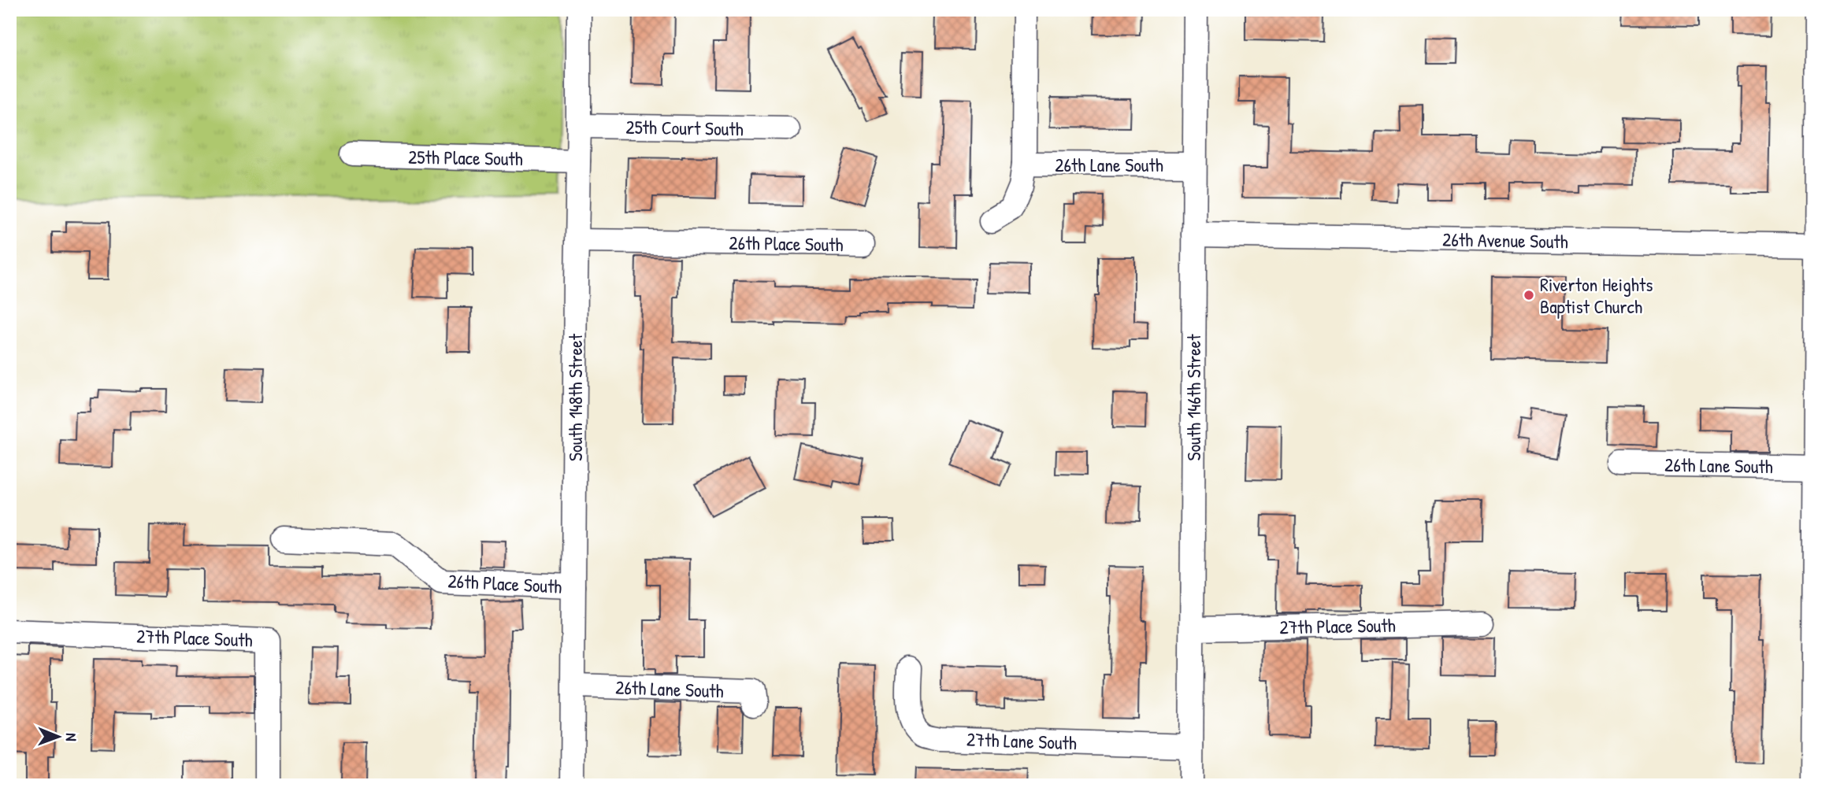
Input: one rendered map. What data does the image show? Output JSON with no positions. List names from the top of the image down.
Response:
{
  "streets": {
    "street": [
      "25th Court South",
      "25th Place South",
      "26th Lane South",
      "26th Avenue South",
      "26th Place South",
      "South 148th Street",
      "South 146th Street",
      "27th Place South",
      "27th Lane South"
    ]
  },
  "crossings": [
    ["25th Court South", "South 148th Street"],
    ["25th Place South", "South 148th Street"],
    ["26th Lane South", "South 148th Street"],
    ["26th Lane South", "South 146th Street"],
    ["26th Avenue South", "South 146th Street"],
    ["26th Place South", "South 148th Street"],
    ["South 146th Street", "27th Place South"],
    ["South 146th Street", "27th Lane South"]
  ],
  "places": ["Riverton Heights Baptist Church"],
  "north": "right"
}
